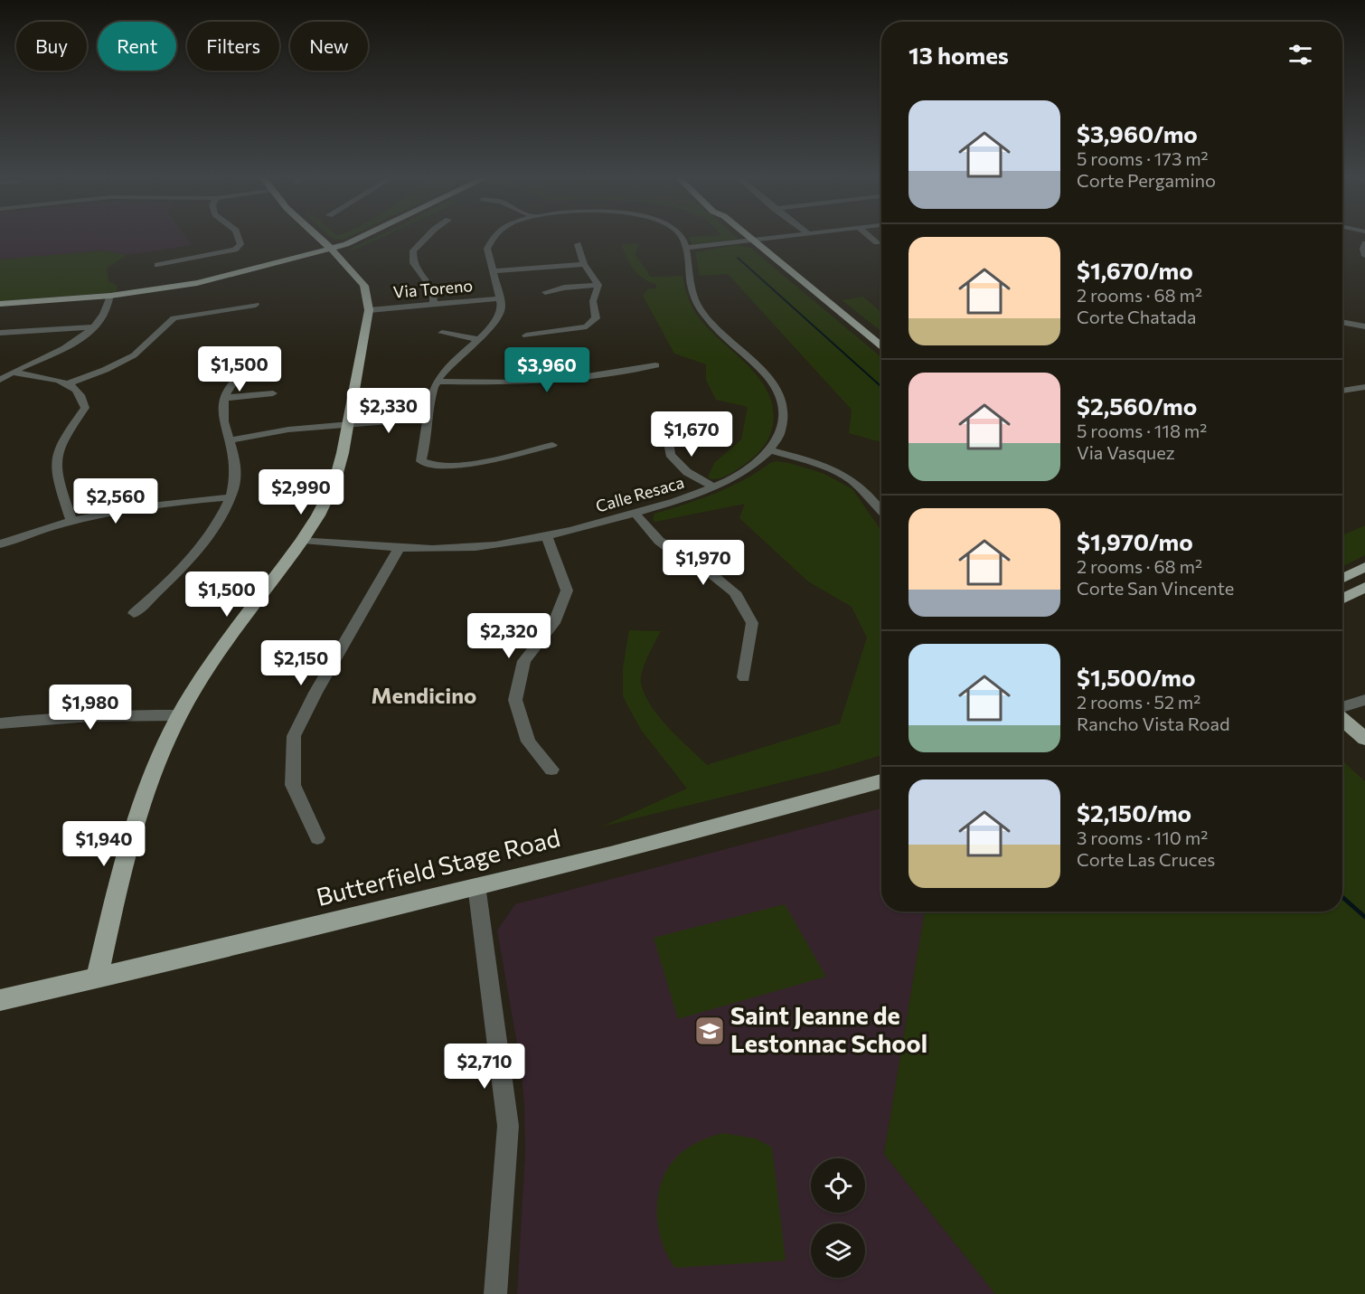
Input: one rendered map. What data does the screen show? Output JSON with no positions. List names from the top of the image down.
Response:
{
  "streets": {
    "main road": ["Butterfield Stage Road"],
    "street": ["Via Toreno", "Calle Resaca"]
  },
  "districts": ["Mendicino"],
  "places": {
    "school or university": ["Saint Jeanne de Lestonnac School"]
  },
  "page": {
    "chip": [
      "Buy",
      "Rent",
      "Filters",
      "New"
    ],
    "heading": "13 homes",
    "list": [
      {
        "name": "$3,960/mo",
        "note": "5 rooms · 173 m² · Corte Pergamino"
      },
      {
        "name": "$1,670/mo",
        "note": "2 rooms · 68 m² · Corte Chatada"
      },
      {
        "name": "$2,560/mo",
        "note": "5 rooms · 118 m² · Via Vasquez"
      },
      {
        "name": "$1,970/mo",
        "note": "2 rooms · 68 m² · Corte San Vincente"
      },
      {
        "name": "$1,500/mo",
        "note": "2 rooms · 52 m² · Rancho Vista Road"
      },
      {
        "name": "$2,150/mo",
        "note": "3 rooms · 110 m² · Corte Las Cruces"
      }
    ],
    "price": [
      "$1,500",
      "$3,960",
      "$2,330",
      "$1,670",
      "$2,990",
      "$2,560",
      "$1,970",
      "$1,500",
      "$2,320",
      "$2,150",
      "$1,980",
      "$1,940",
      "$2,710"
    ]
  }
}
